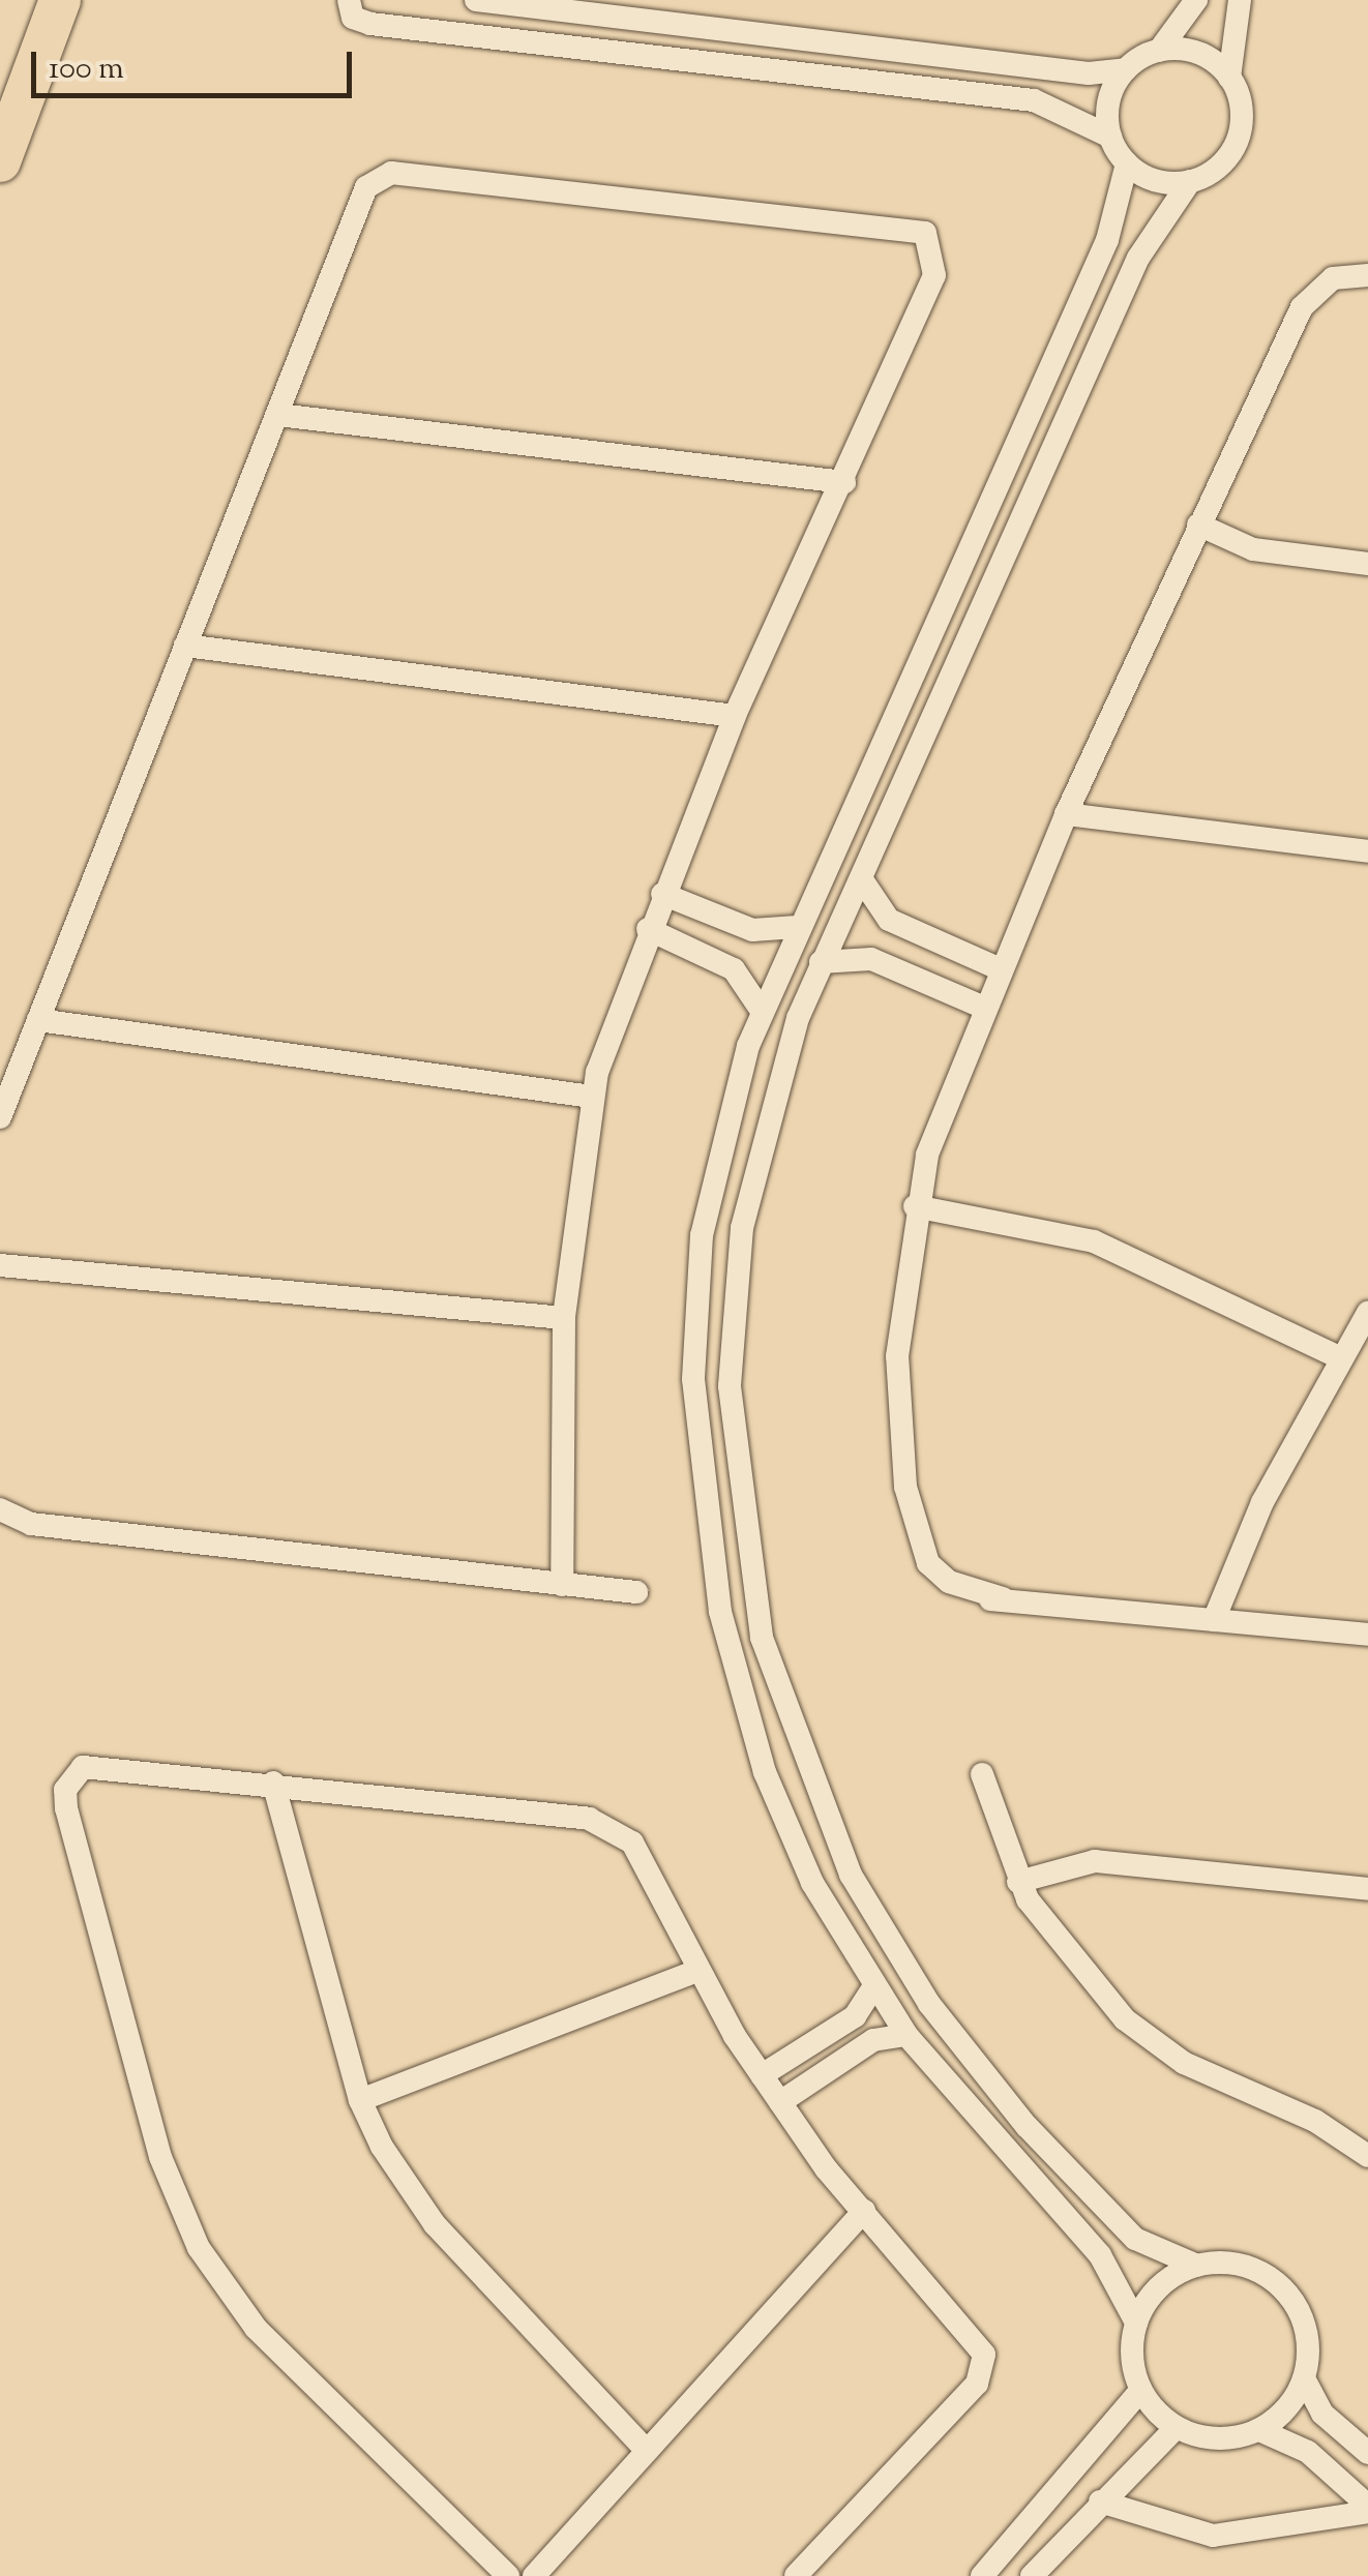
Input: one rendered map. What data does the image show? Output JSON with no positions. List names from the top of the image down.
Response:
{
  "scale_bar": "100 m"
}
